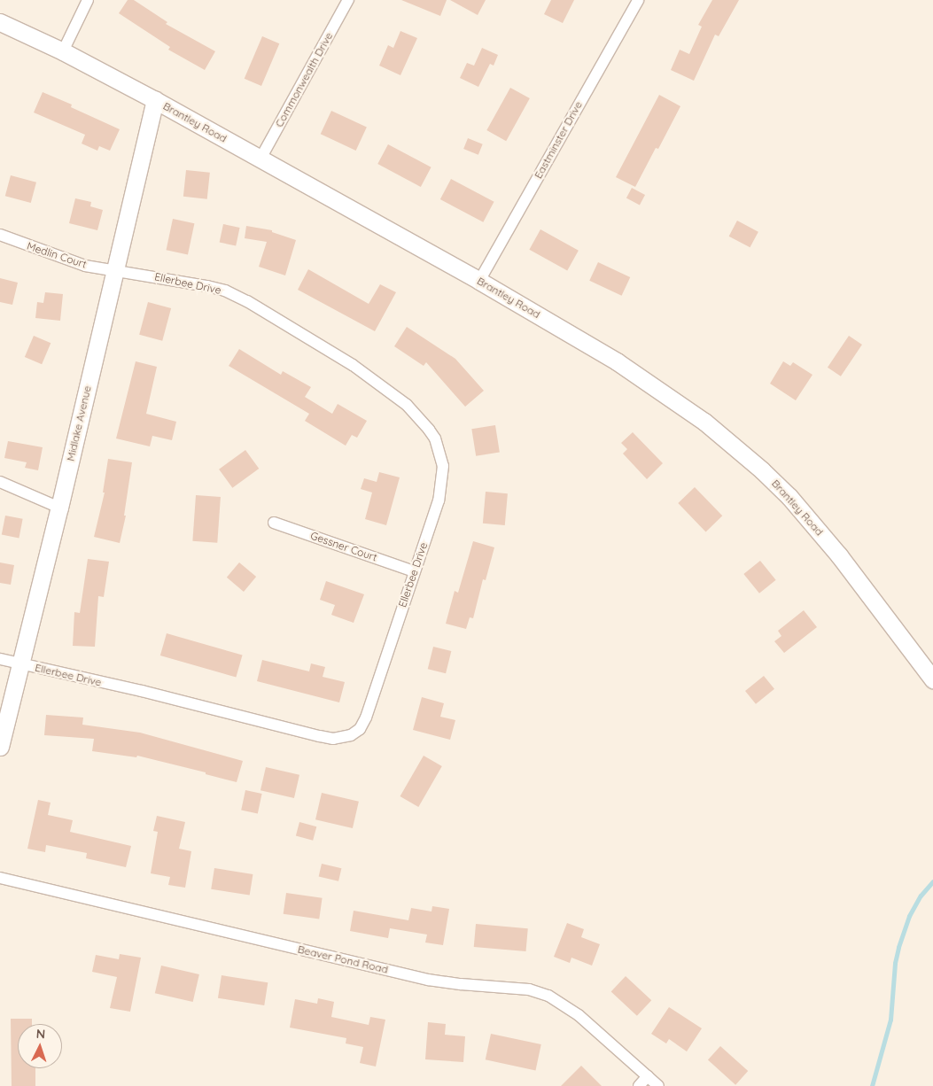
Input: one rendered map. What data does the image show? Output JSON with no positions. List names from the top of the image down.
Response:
{
  "streets": {
    "street": [
      "Commonwealth Drive",
      "Brantley Road",
      "Eastminster Drive",
      "Medlin Court",
      "Ellerbee Drive",
      "Midlake Avenue",
      "Gessner Court",
      "Beaver Pond Road"
    ]
  },
  "crossings": [
    ["Commonwealth Drive", "Brantley Road"],
    ["Brantley Road", "Eastminster Drive"],
    ["Brantley Road", "Midlake Avenue"],
    ["Medlin Court", "Ellerbee Drive"],
    ["Medlin Court", "Midlake Avenue"],
    ["Ellerbee Drive", "Midlake Avenue"],
    ["Ellerbee Drive", "Gessner Court"]
  ],
  "north": "top"
}
